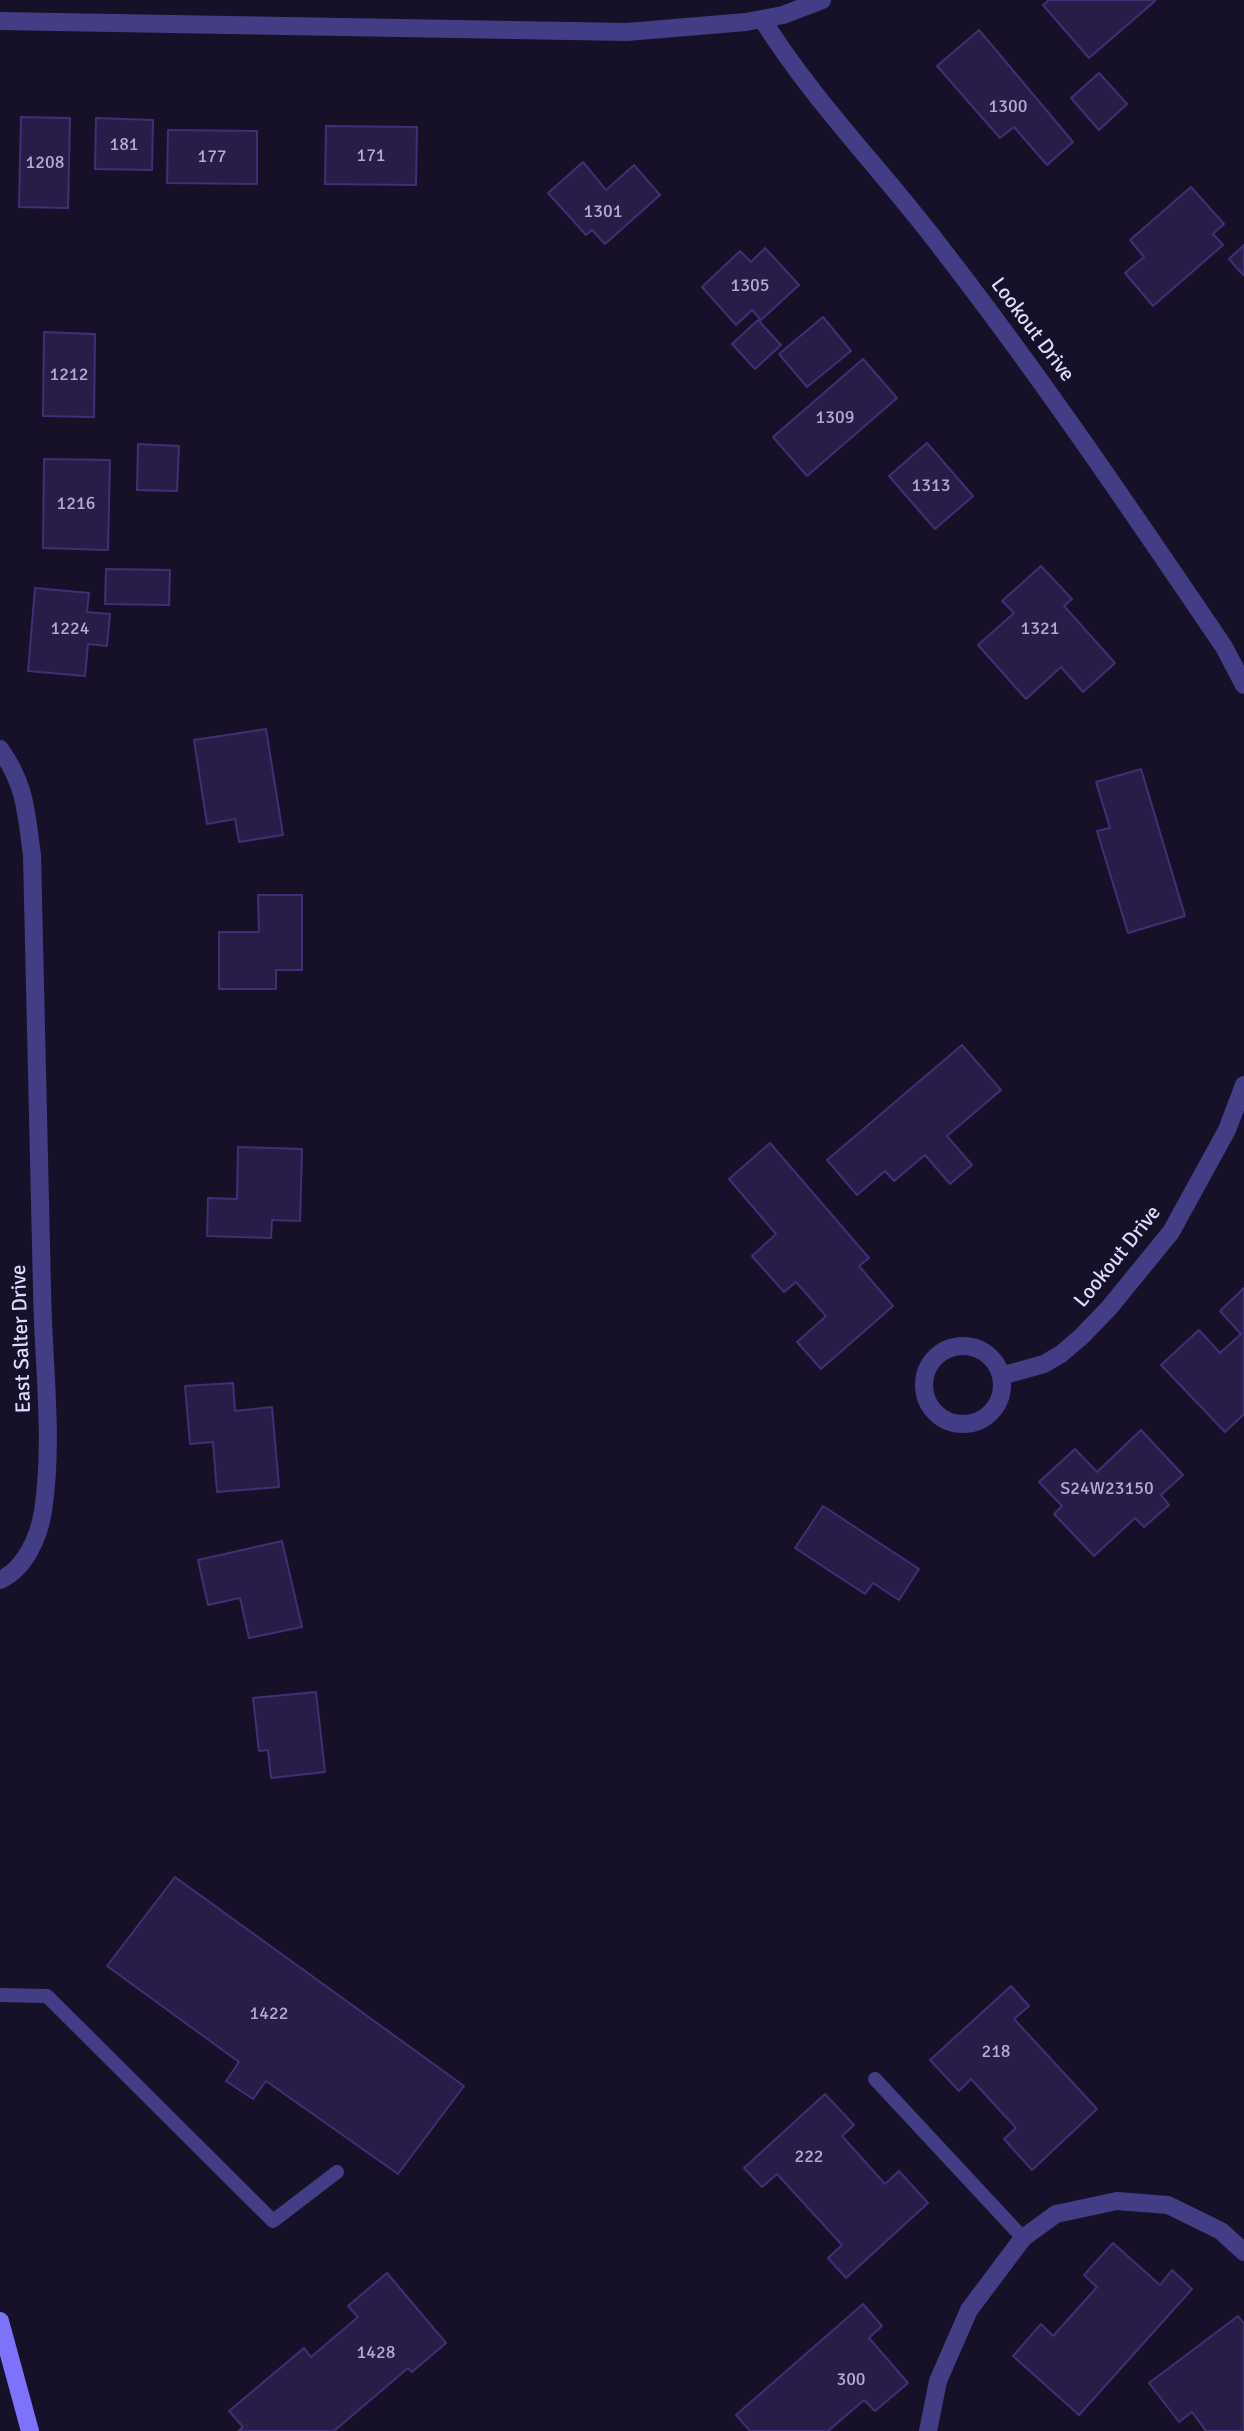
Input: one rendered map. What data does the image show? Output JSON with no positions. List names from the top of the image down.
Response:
{
  "streets": {
    "street": ["Lookout Drive", "East Salter Drive"]
  },
  "house_numbers": [
    "1300",
    "181",
    "171",
    "177",
    "1208",
    "1301",
    "1305",
    "1212",
    "1309",
    "1313",
    "1216",
    "1224",
    "1321",
    "S24W23150",
    "1422",
    "218",
    "222",
    "1428",
    "300"
  ]
}
